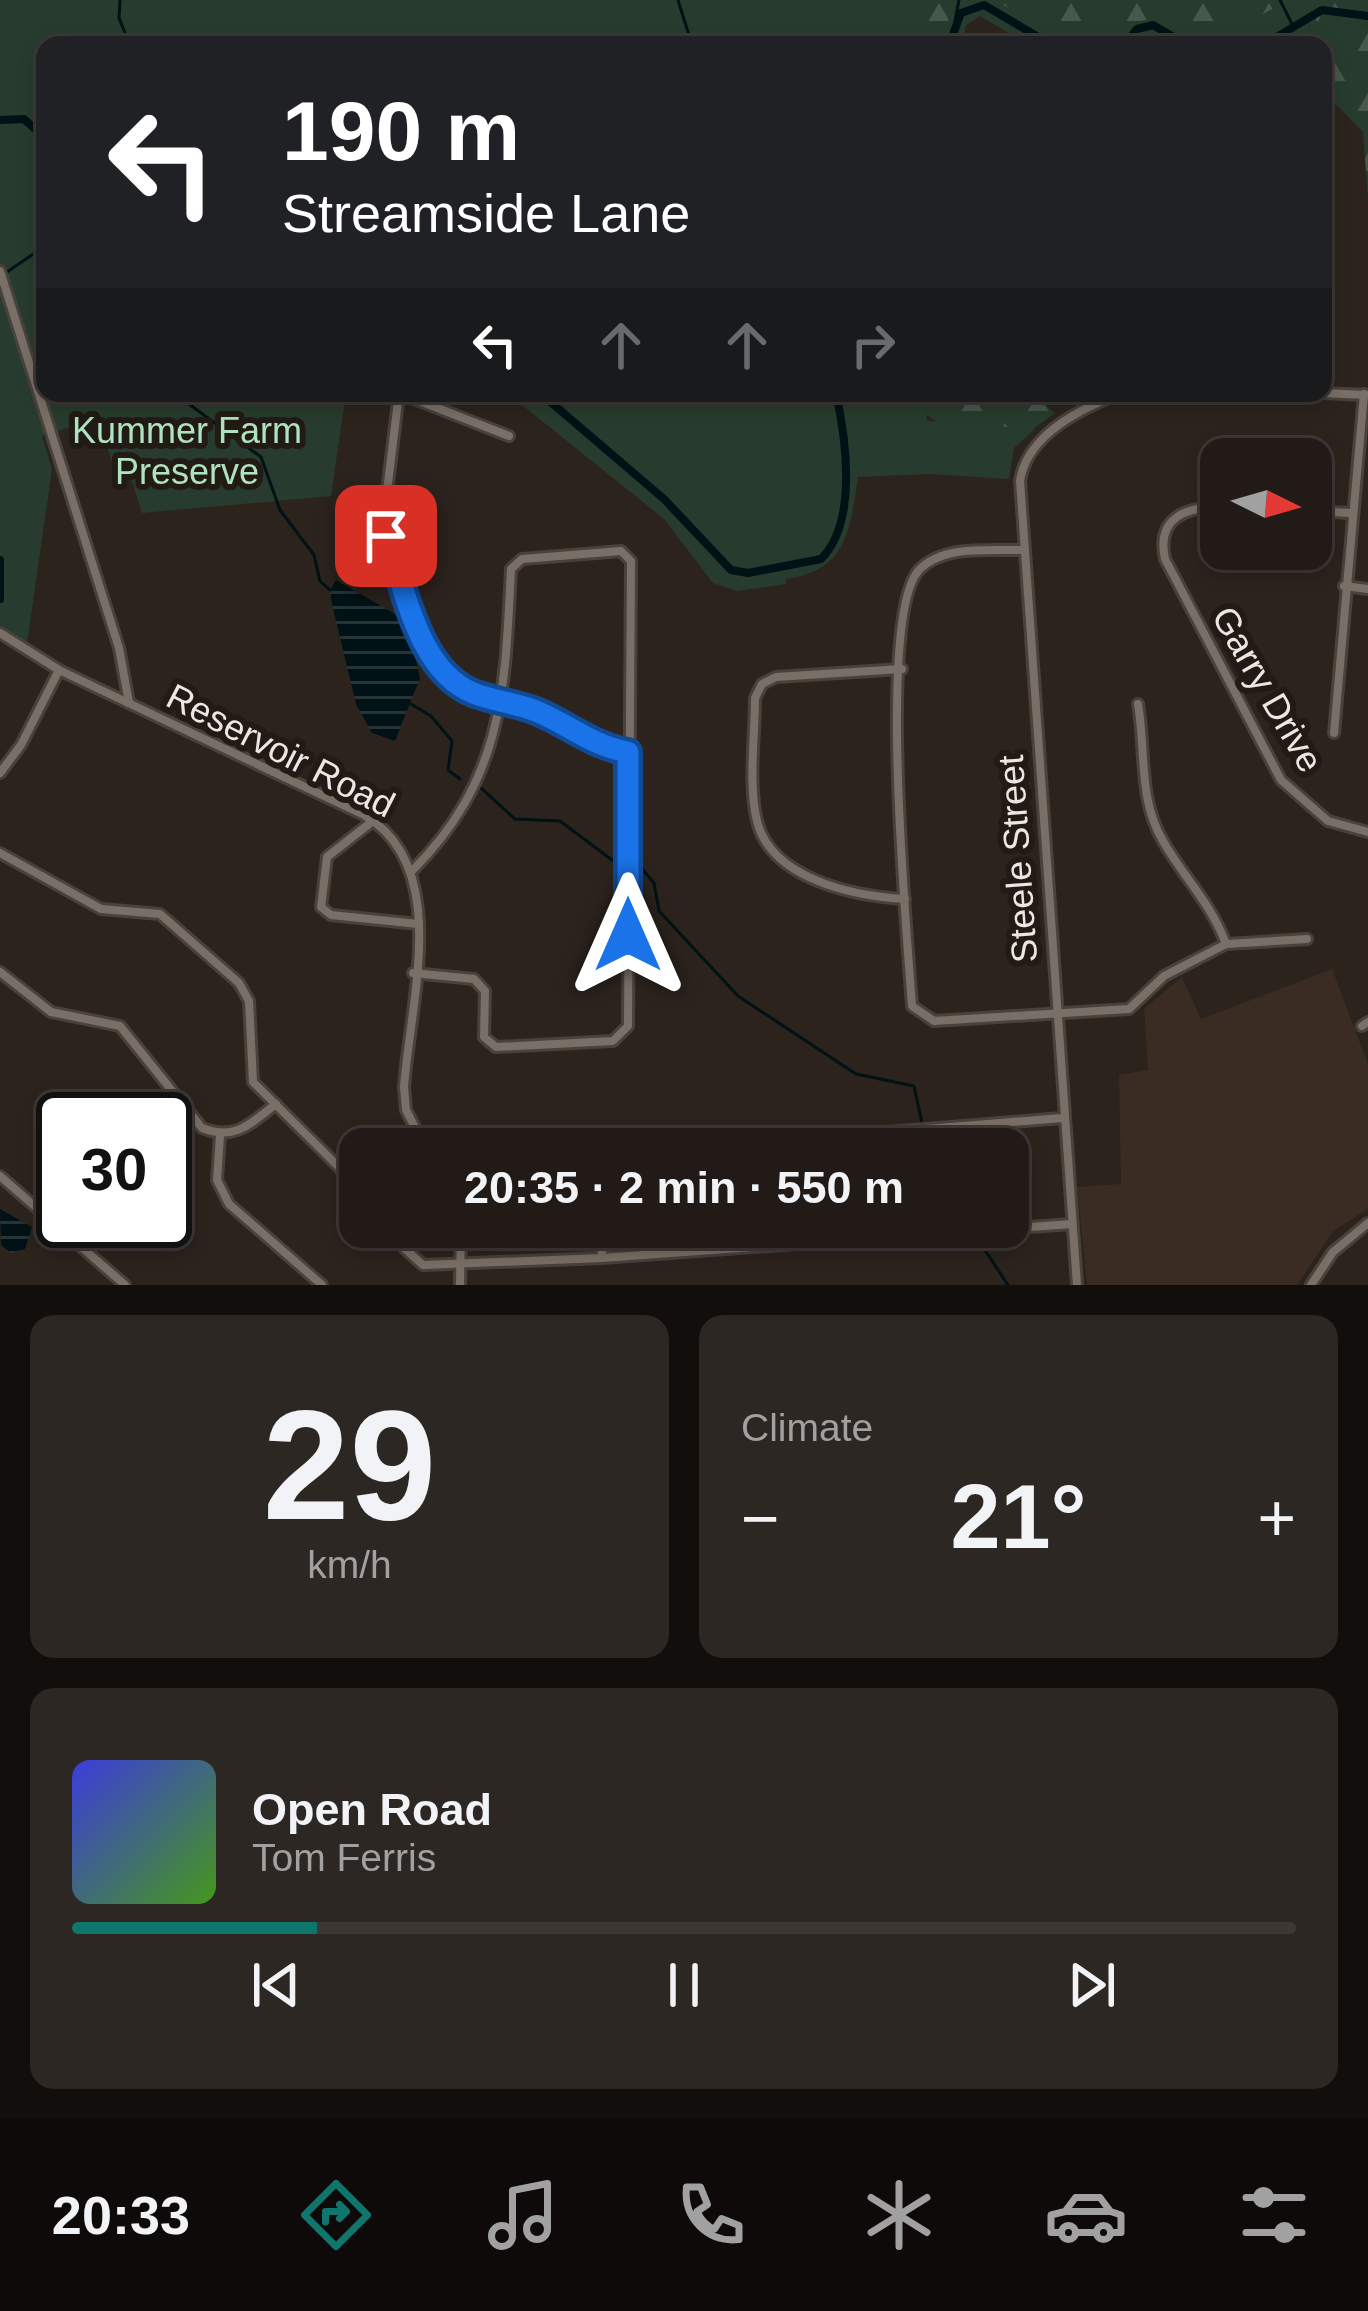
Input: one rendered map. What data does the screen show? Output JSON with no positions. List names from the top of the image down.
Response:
{
  "streets": {
    "street": ["Garry Drive", "Reservoir Road", "Steele Street"]
  },
  "parks": ["Kummer Farm Preserve"],
  "north": "right",
  "page": {
    "turn": ["190 m", "Streamside Lane"],
    "limit": "30",
    "trip": "20:35 · 2 min · 550 m",
    "tile": [
      ["29", "km/h"],
      "Climate"
    ],
    "heat": ["−", "21°", "+"],
    "song": ["Open Road", "Tom Ferris"],
    "tabs": "20:33"
  }
}
